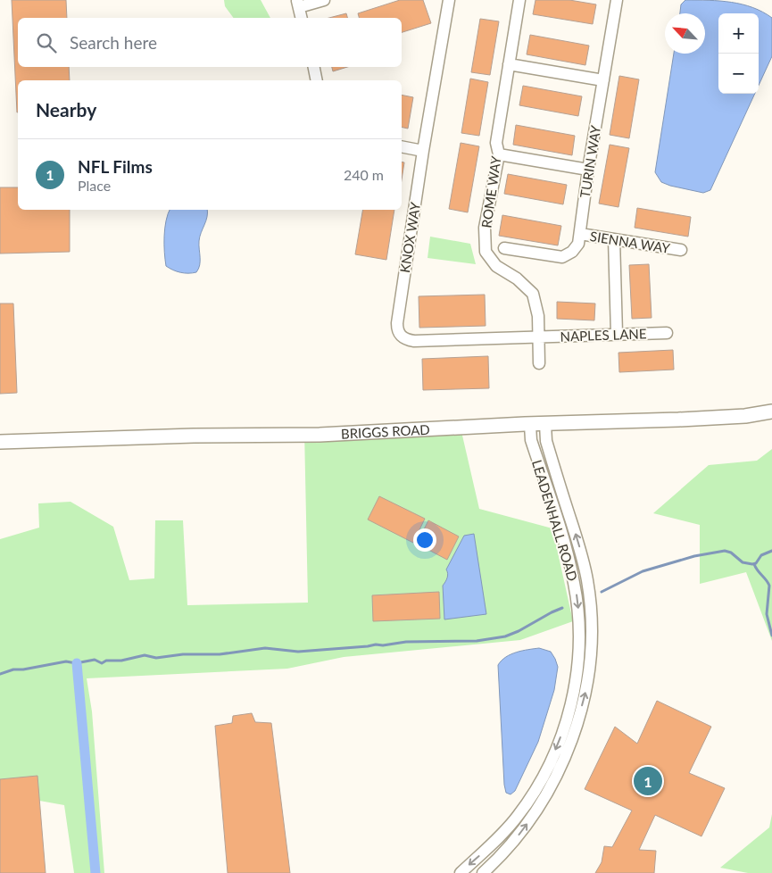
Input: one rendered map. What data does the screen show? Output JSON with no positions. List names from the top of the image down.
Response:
{
  "streets": {
    "street": [
      "TURIN WAY",
      "ROME WAY",
      "KNOX WAY",
      "SIENNA WAY",
      "NAPLES LANE",
      "BRIGGS ROAD",
      "LEADENHALL ROAD"
    ]
  },
  "crossings": [
    ["TURIN WAY", "SIENNA WAY"],
    ["ROME WAY", "KNOX WAY"],
    ["ROME WAY", "NAPLES LANE"],
    ["KNOX WAY", "NAPLES LANE"],
    ["BRIGGS ROAD", "LEADENHALL ROAD"]
  ],
  "north": "top left",
  "page": {
    "map_buttons": ["+", "−"],
    "search": "Search here",
    "heading": "Nearby",
    "list": [
      {
        "mark": "1",
        "name": "NFL Films",
        "note": "Place",
        "value": "240 m"
      }
    ],
    "pins": "1"
  }
}
